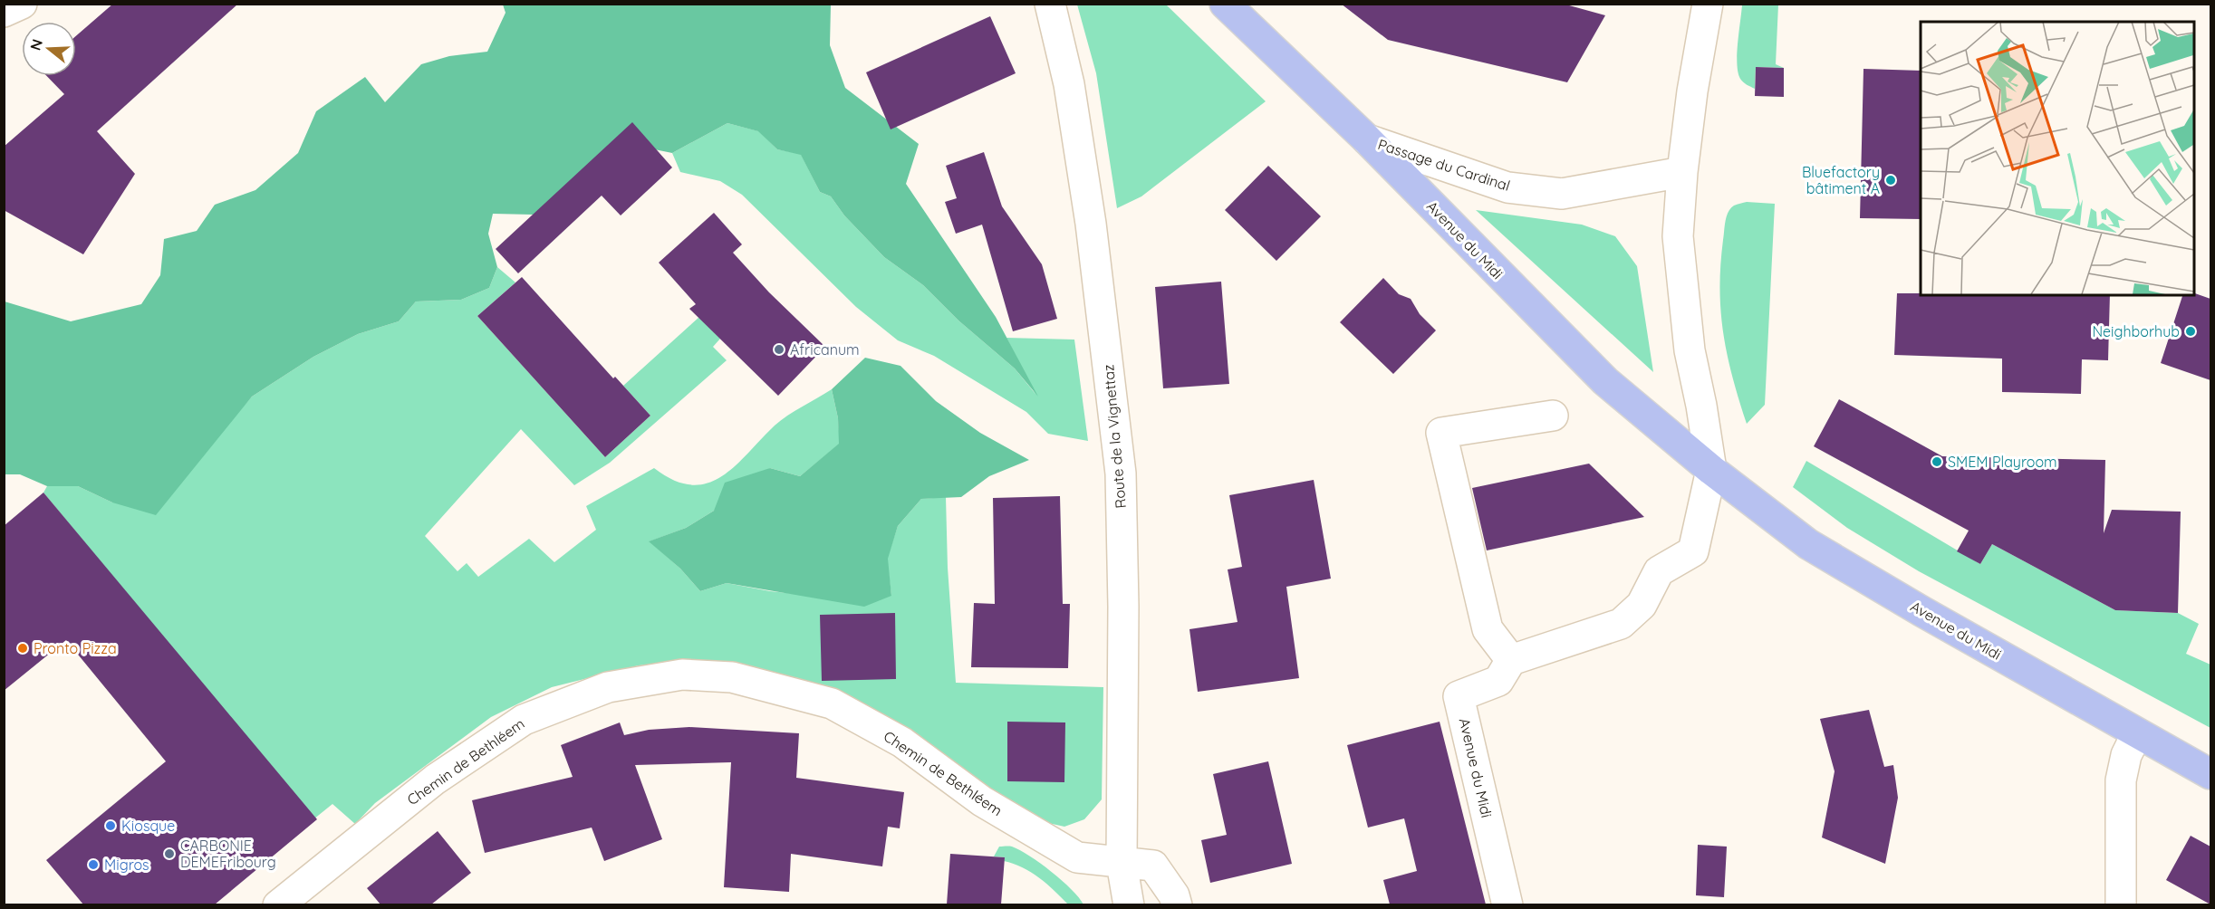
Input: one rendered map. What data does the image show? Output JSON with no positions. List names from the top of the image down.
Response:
{
  "streets": {
    "main road": ["Avenue du Midi"],
    "street": ["Passage du Cardinal", "Route de la Vignettaz", "Chemin de Bethléem"]
  },
  "crossings": [
    ["Passage du Cardinal", "Avenue du Midi"],
    ["Route de la Vignettaz", "Chemin de Bethléem"]
  ],
  "places": [
    "Bluefactory bâtiment A",
    "Neighborhub",
    "Africanum",
    "SMEM Playroom",
    "Pronto Pizza",
    "Kiosque",
    "CARBONIE DEMEFribourg",
    "Migros"
  ],
  "north": "left"
}
